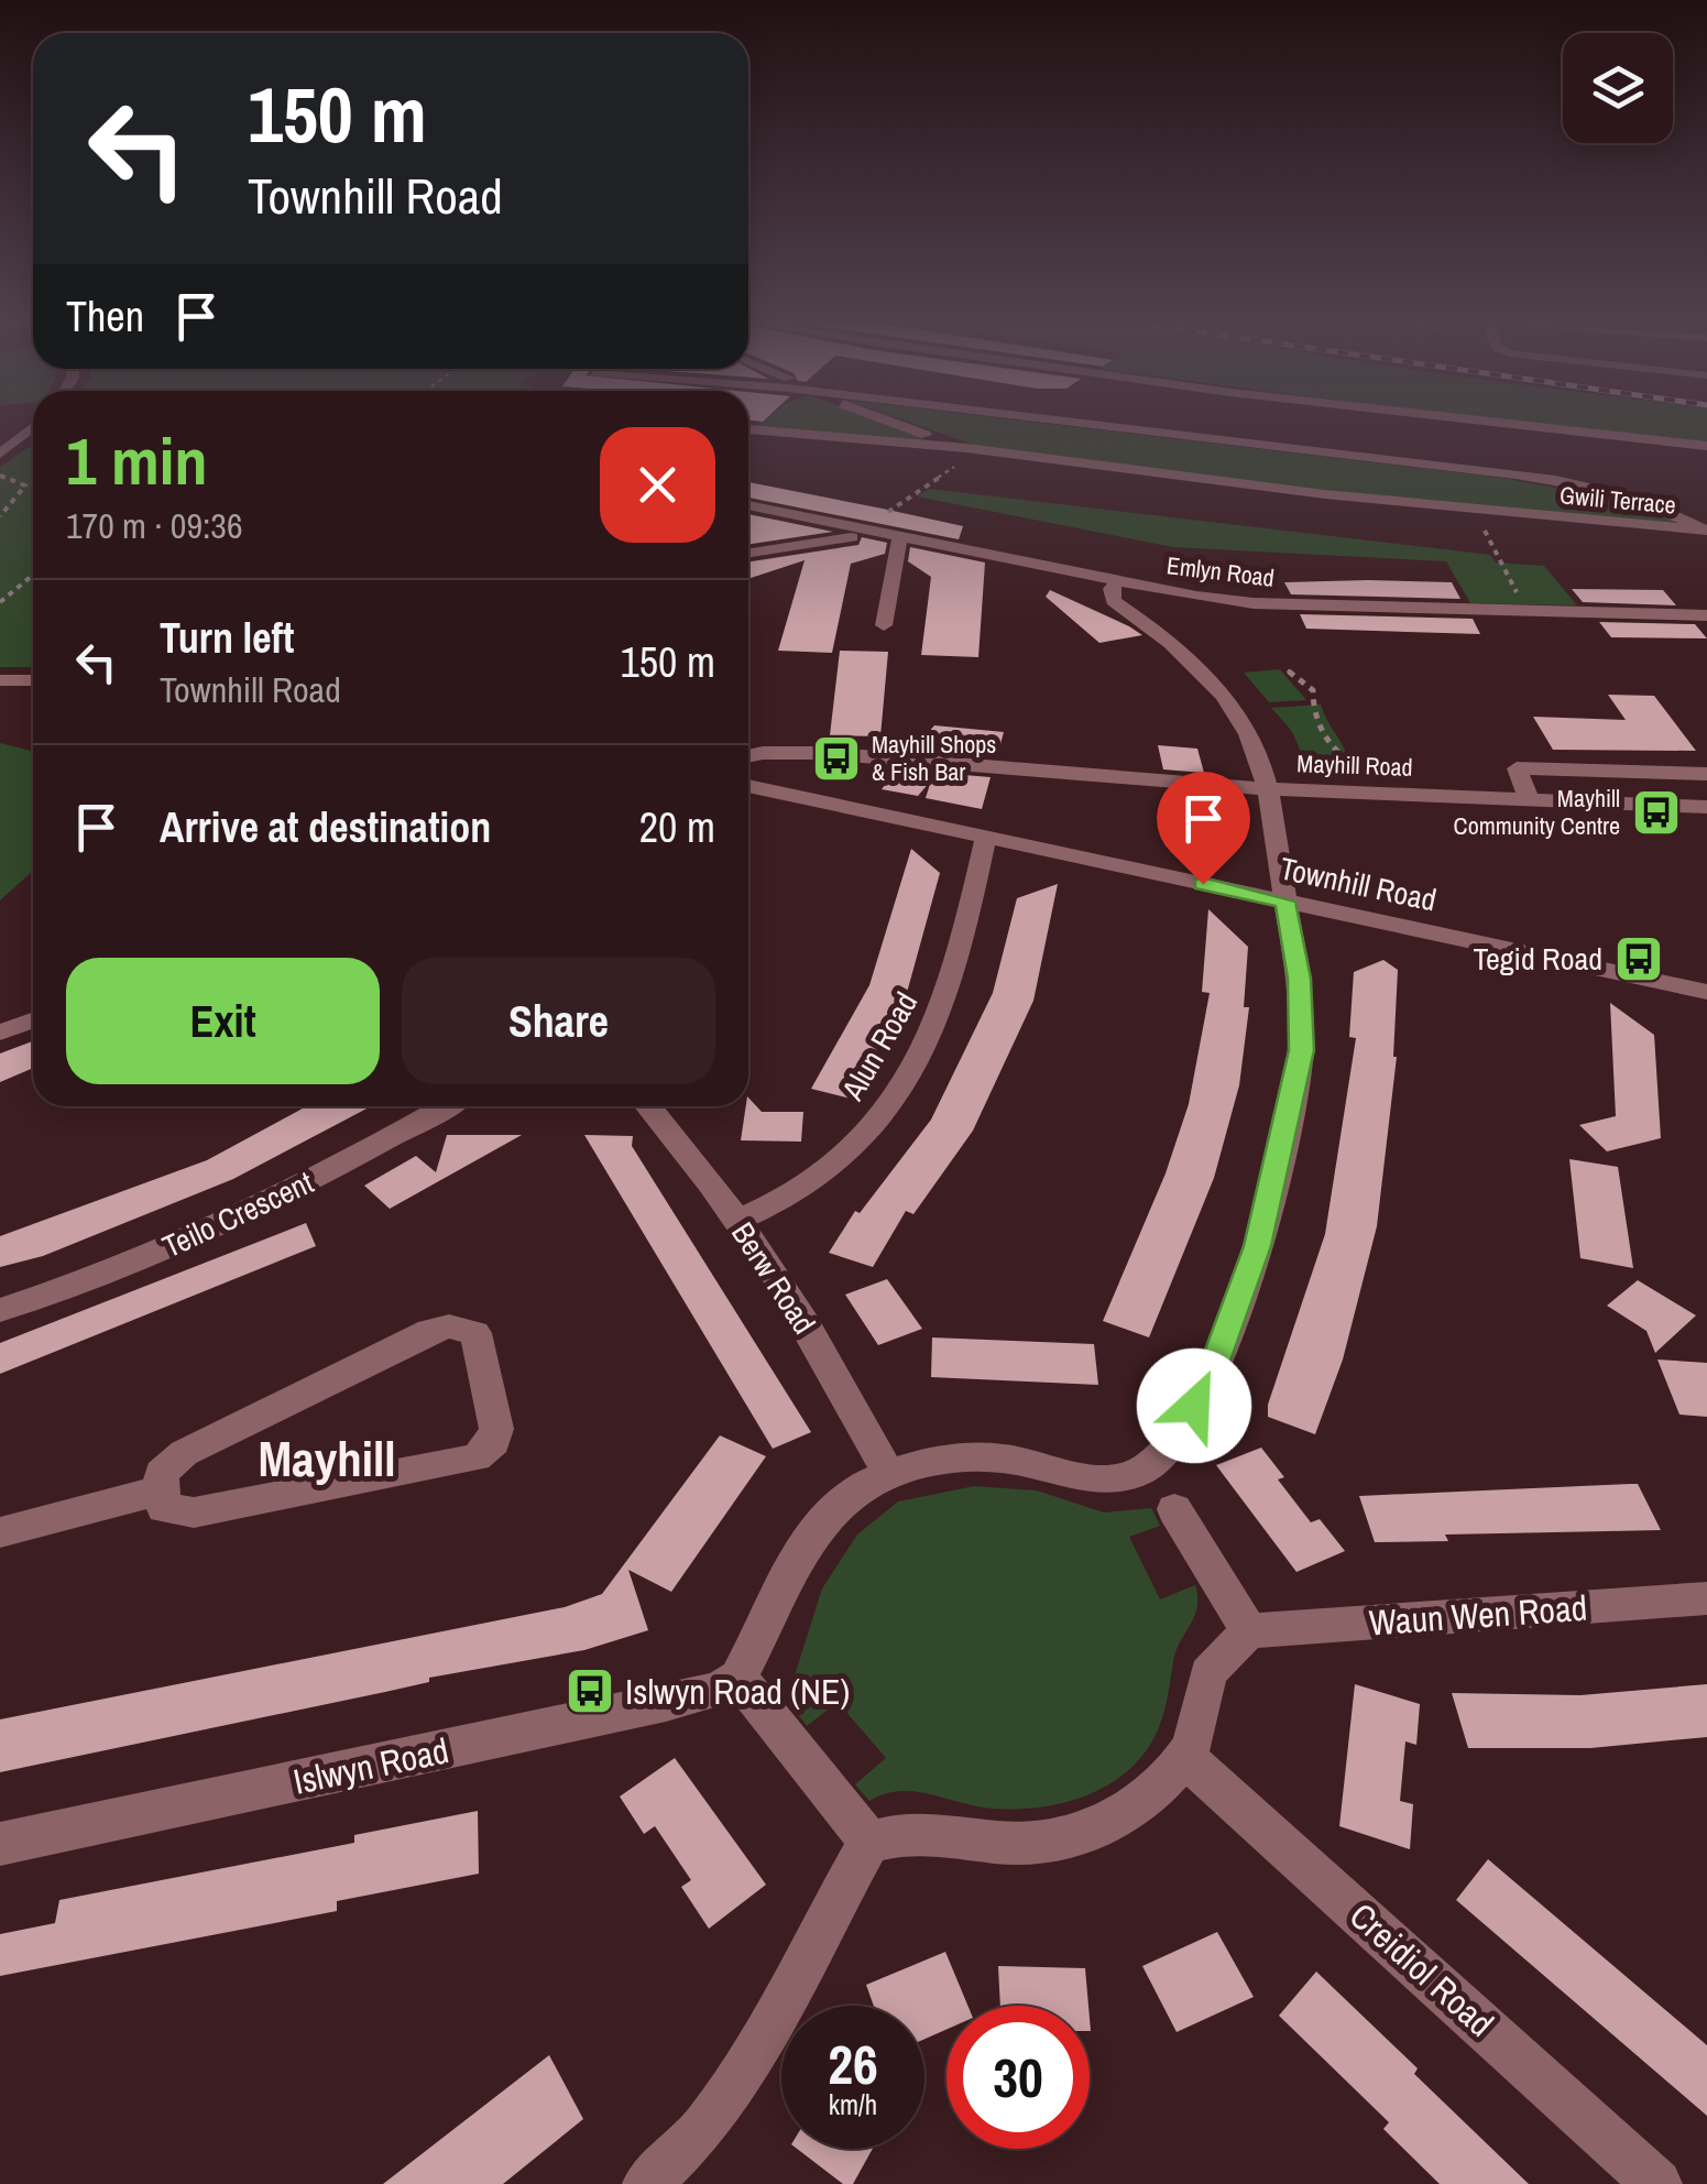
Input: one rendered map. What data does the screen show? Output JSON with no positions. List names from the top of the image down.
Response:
{
  "streets": {
    "street": [
      "Gwili Terrace",
      "Emlyn Road",
      "Mayhill Road",
      "Townhill Road",
      "Alun Road",
      "Teilo Crescent",
      "Berw Road",
      "Waun Wen Road",
      "Islwyn Road",
      "Creidiol Road"
    ]
  },
  "crossings": [
    ["Townhill Road", "Alun Road"],
    ["Alun Road", "Berw Road"]
  ],
  "districts": ["Mayhill"],
  "places": {
    "bus stop": [
      "Mayhill Shops & Fish Bar",
      "Mayhill Community Centre",
      "Tegid Road",
      "Islwyn Road (NE)"
    ]
  },
  "page": {
    "turn": ["150 m", "Townhill Road"],
    "then": "Then",
    "heading": ["1 min", "170 m · 09:36"],
    "list": [
      {
        "name": "Turn left",
        "note": "Townhill Road",
        "value": "150 m"
      },
      {
        "name": "Arrive at destination",
        "value": "20 m"
      }
    ],
    "buttons": ["Exit", "Share"],
    "speed": "26 km/h",
    "limit": "30"
  }
}
